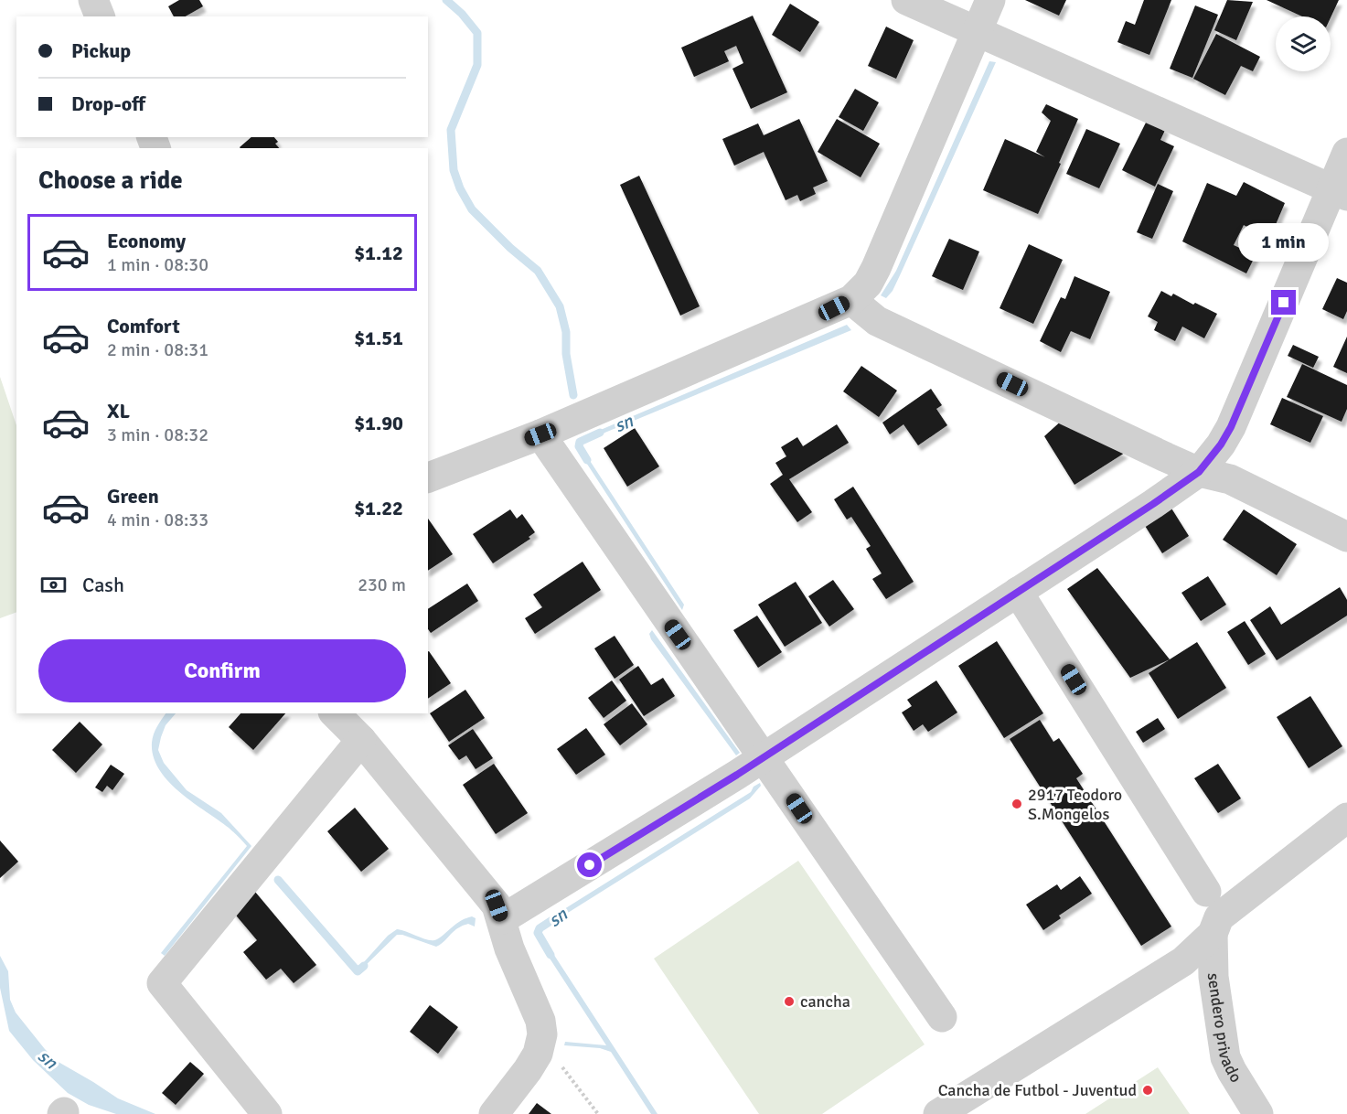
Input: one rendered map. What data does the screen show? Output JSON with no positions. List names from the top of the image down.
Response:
{
  "streets": {
    "street": ["sendero privado"]
  },
  "water": ["sn"],
  "places": ["2917 Teodoro S.Mongelos", "cancha", "Cancha de Futbol - Juventud"],
  "page": {
    "banner": ["Pickup", "Drop-off"],
    "heading": "Choose a ride",
    "list": [
      {
        "name": "Economy",
        "note": "1 min · 08:30",
        "value": "$1.12"
      },
      {
        "name": "Comfort",
        "note": "2 min · 08:31",
        "value": "$1.51"
      },
      {
        "name": "XL",
        "note": "3 min · 08:32",
        "value": "$1.90"
      },
      {
        "name": "Green",
        "note": "4 min · 08:33",
        "value": "$1.22"
      }
    ],
    "bubble": "1 min",
    "pay": ["Cash", "230 m"],
    "buttons": "Confirm"
  }
}
